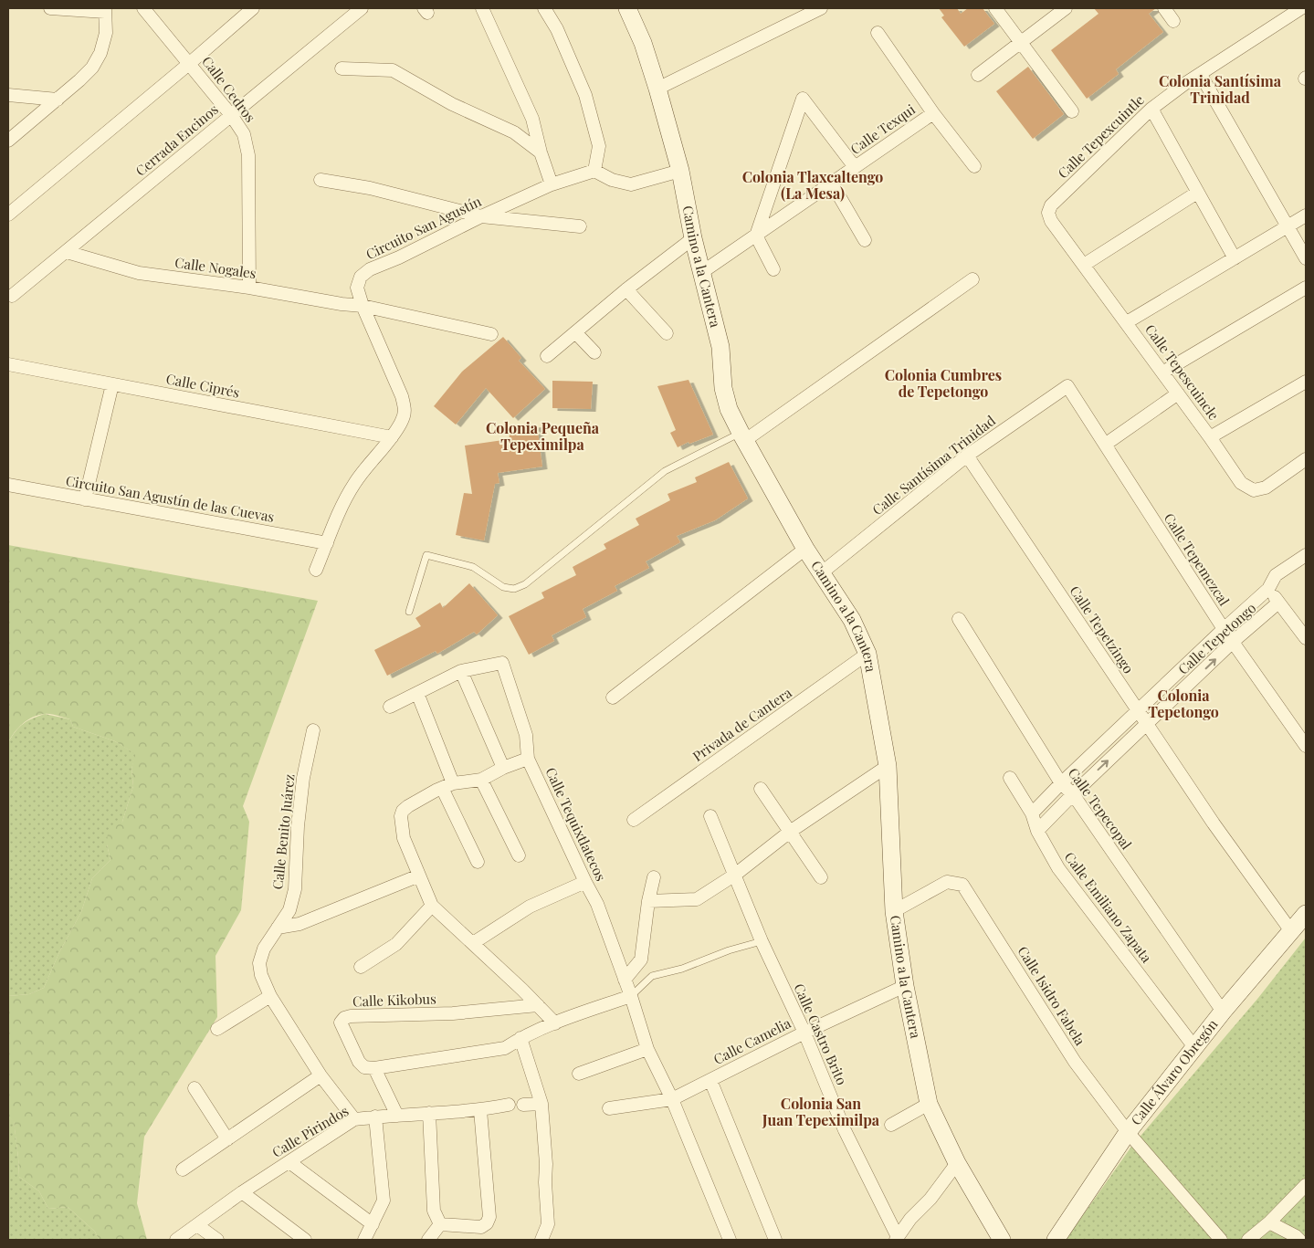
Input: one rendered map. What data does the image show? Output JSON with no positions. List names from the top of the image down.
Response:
{
  "streets": {
    "street": [
      "Calle Cedros",
      "Calle Texqui",
      "Calle Tepexcuintle",
      "Cerrada Encinos",
      "Circuito San Agustín",
      "Camino a la Cantera",
      "Calle Nogales",
      "Calle Tepescuincle",
      "Calle Ciprés",
      "Calle Santísima Trinidad",
      "Circuito San Agustín de las Cuevas",
      "Calle Tepemezcal",
      "Calle Tepetzingo",
      "Calle Tepetongo",
      "Privada de Cantera",
      "Calle Tepecopal",
      "Calle Tequixtlatecos",
      "Calle Benito Juárez",
      "Calle Emiliano Zapata",
      "Calle Isidro Fabela",
      "Calle Kikobus",
      "Calle Castro Brito",
      "Calle Camelia",
      "Calle Álvaro Obregón",
      "Calle Pirindos"
    ]
  },
  "crossings": [
    ["Calle Cedros", "Cerrada Encinos"],
    ["Calle Cedros", "Calle Nogales"],
    ["Calle Texqui", "Camino a la Cantera"],
    ["Calle Tepexcuintle", "Calle Tepescuincle"],
    ["Cerrada Encinos", "Calle Nogales"],
    ["Circuito San Agustín", "Calle Nogales"],
    ["Circuito San Agustín", "Calle Ciprés"],
    ["Circuito San Agustín", "Circuito San Agustín de las Cuevas"],
    ["Camino a la Cantera", "Calle Santísima Trinidad"],
    ["Camino a la Cantera", "Privada de Cantera"],
    ["Camino a la Cantera", "Calle Isidro Fabela"],
    ["Camino a la Cantera", "Calle Camelia"],
    ["Calle Santísima Trinidad", "Calle Tepemezcal"],
    ["Calle Santísima Trinidad", "Calle Tepetzingo"],
    ["Calle Tepemezcal", "Calle Tepetongo"],
    ["Calle Tepetzingo", "Calle Tepetongo"],
    ["Calle Tepetzingo", "Calle Álvaro Obregón"],
    ["Calle Tepetongo", "Calle Tepecopal"],
    ["Calle Tepetongo", "Calle Emiliano Zapata"],
    ["Calle Tepecopal", "Calle Álvaro Obregón"],
    ["Calle Tequixtlatecos", "Calle Camelia"],
    ["Calle Benito Juárez", "Calle Pirindos"],
    ["Calle Emiliano Zapata", "Calle Álvaro Obregón"],
    ["Calle Isidro Fabela", "Calle Álvaro Obregón"],
    ["Calle Castro Brito", "Calle Camelia"]
  ],
  "districts": [
    "Colonia Santísima Trinidad",
    "Colonia Tlaxcaltengo (La Mesa)",
    "Colonia Cumbres de Tepetongo",
    "Colonia Pequeña Tepeximilpa",
    "Colonia Tepetongo",
    "Colonia San Juan Tepeximilpa"
  ]
}
